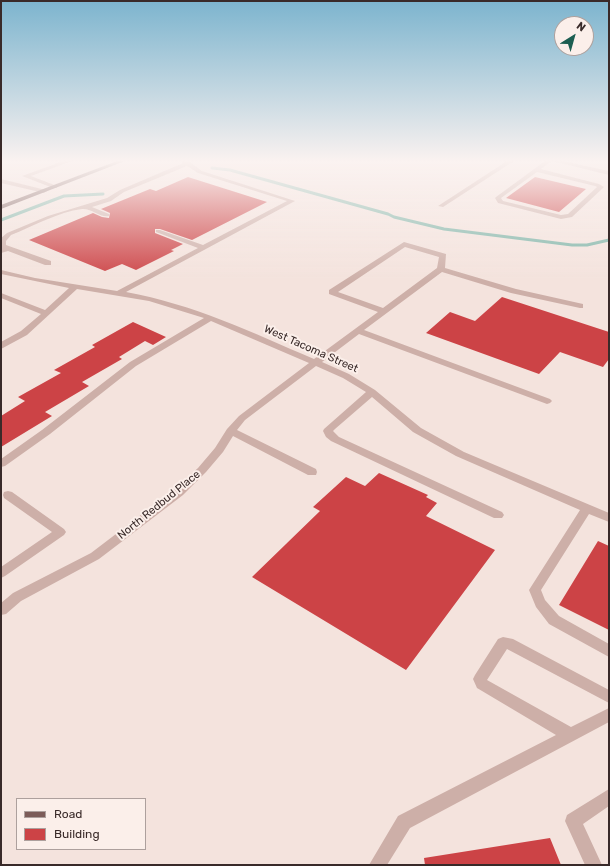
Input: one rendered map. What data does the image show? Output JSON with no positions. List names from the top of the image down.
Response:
{
  "streets": {
    "street": ["West Tacoma Street", "North Redbud Place"]
  },
  "crossings": [
    ["West Tacoma Street", "North Redbud Place"]
  ],
  "legend": ["Road", "Building"],
  "north": "top right"
}
